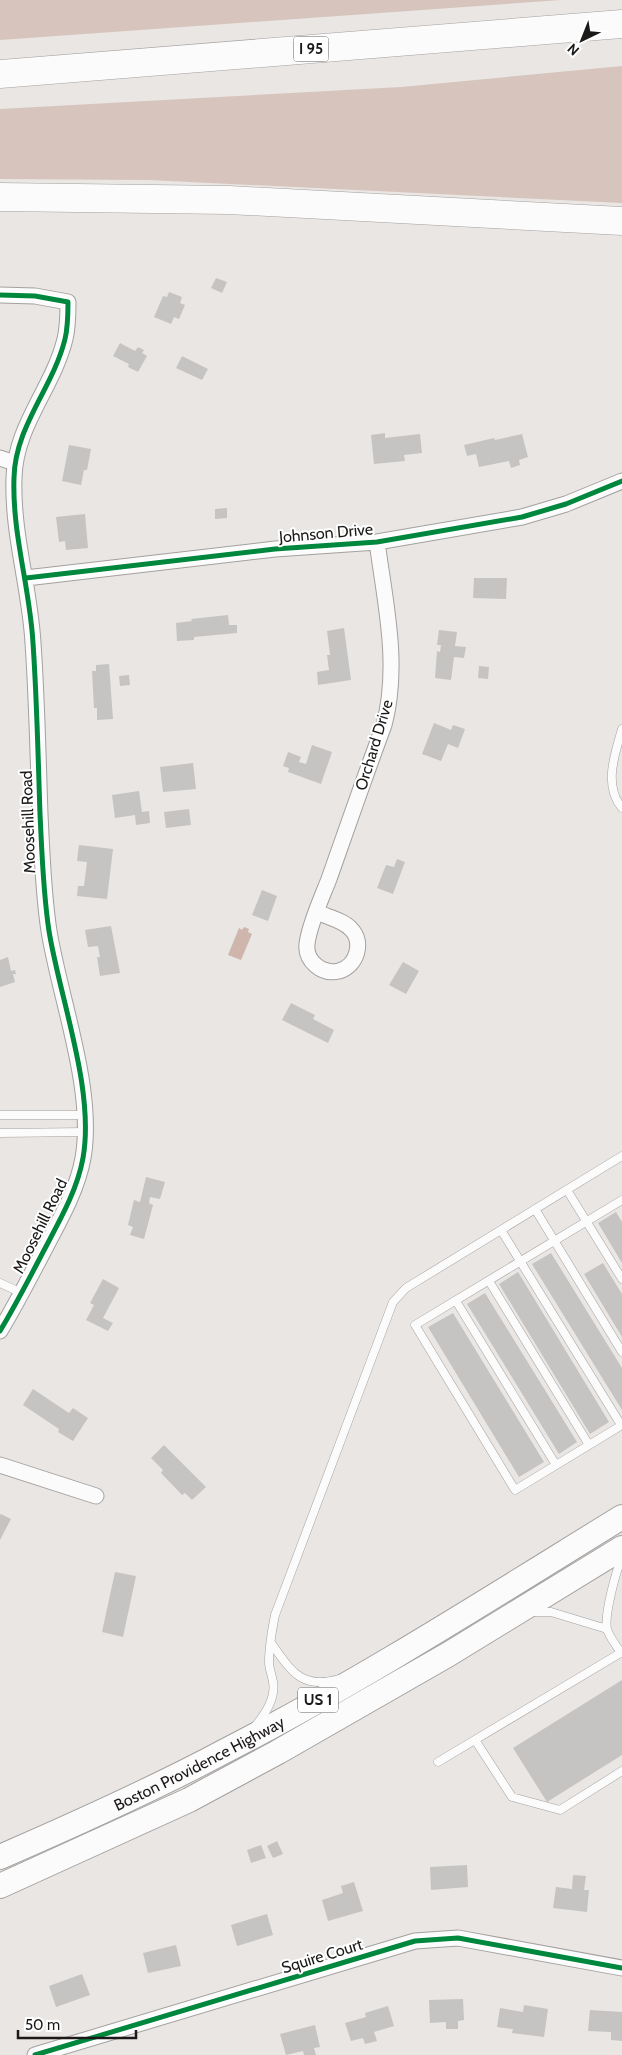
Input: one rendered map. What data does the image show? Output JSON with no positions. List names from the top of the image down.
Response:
{
  "streets": {
    "highway": ["I 95"],
    "main road": ["US 1", "Boston Providence Highway"],
    "street": [
      "Johnson Drive",
      "Orchard Drive",
      "Moosehill Road",
      "Squire Court"
    ]
  },
  "crossings": [
    ["Johnson Drive", "Orchard Drive"],
    ["Johnson Drive", "Moosehill Road"]
  ],
  "scale_bar": "50 m",
  "north": "bottom left"
}
